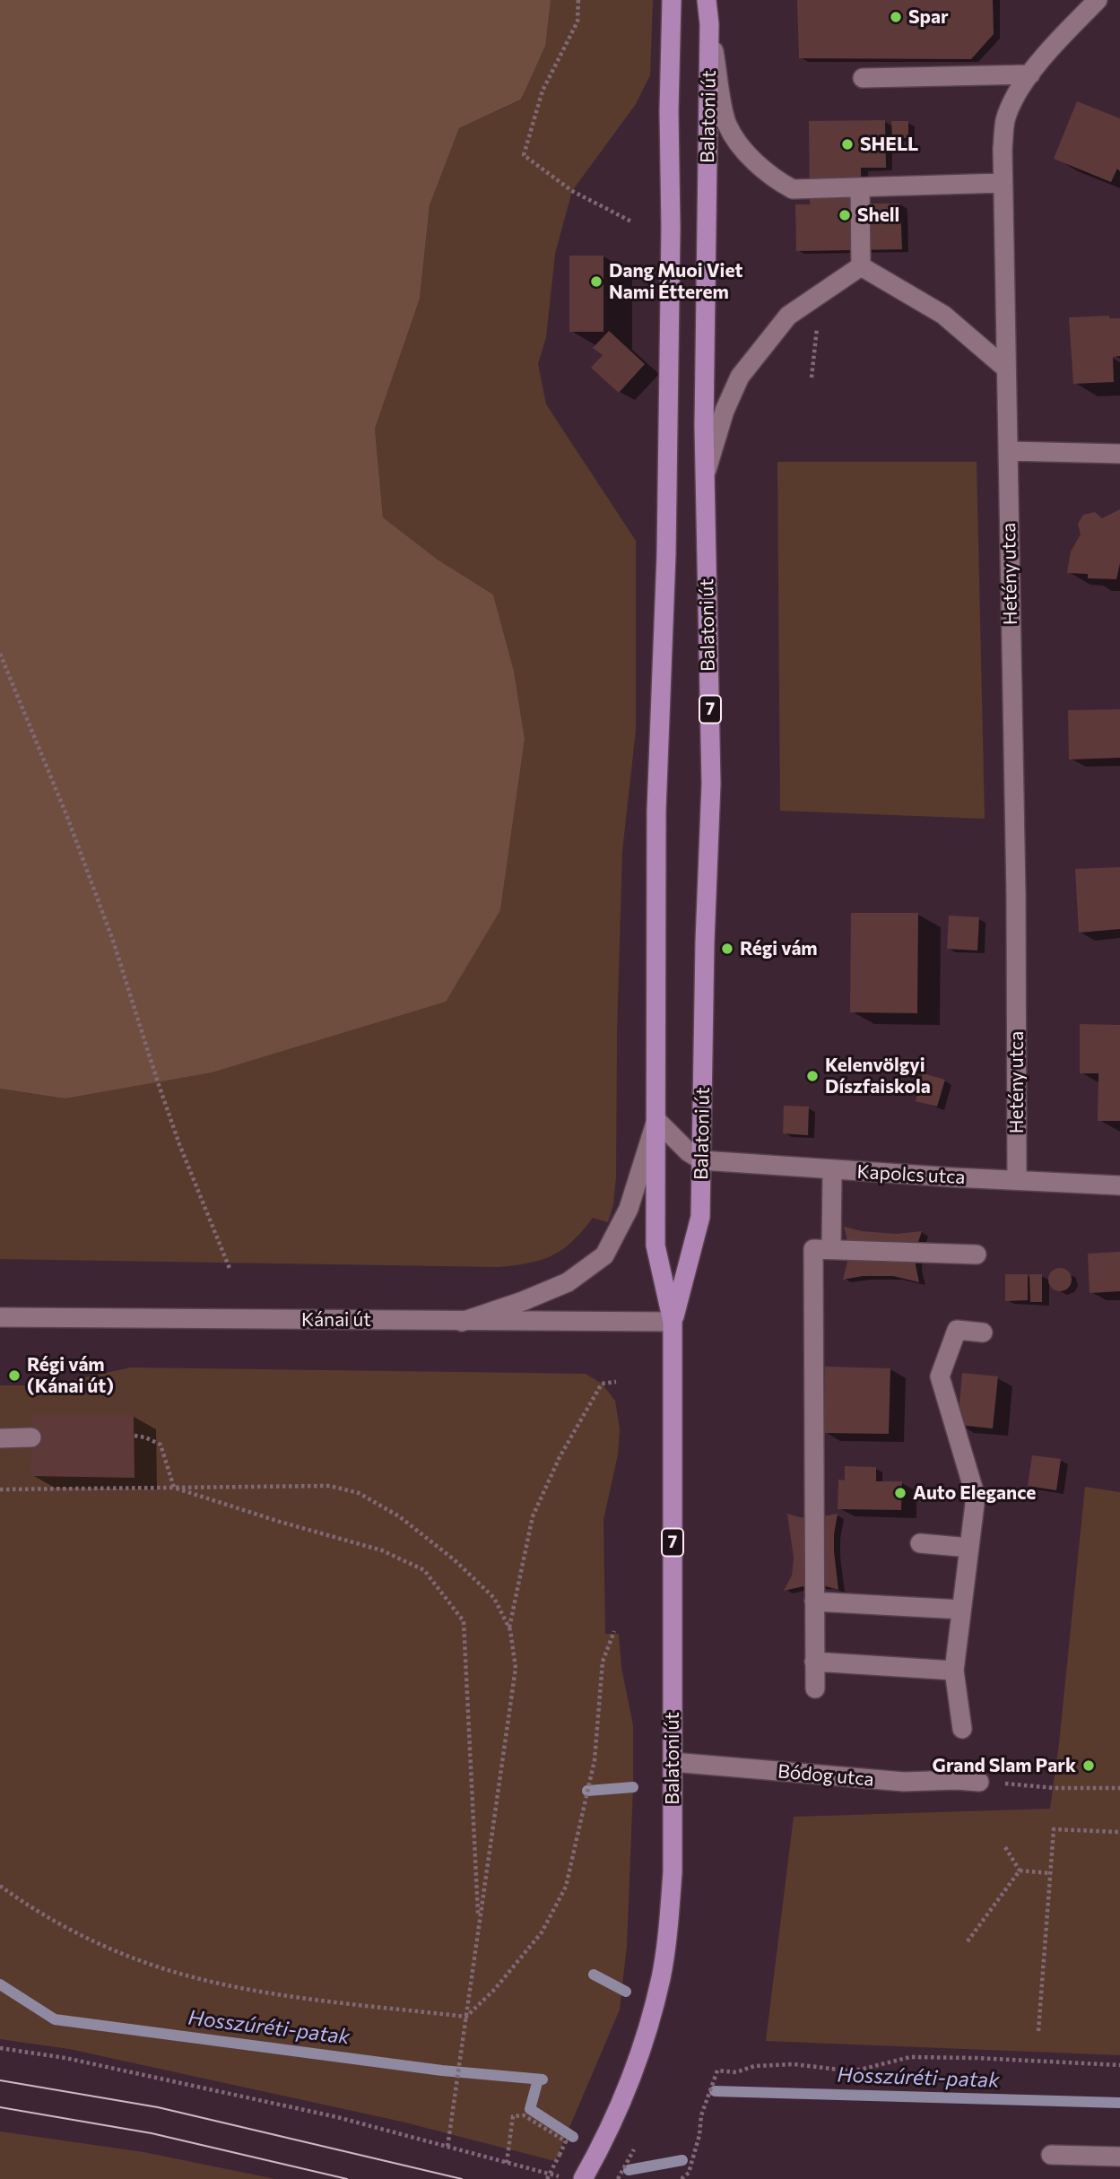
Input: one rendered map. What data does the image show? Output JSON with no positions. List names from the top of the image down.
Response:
{
  "streets": {
    "main road": ["Balatoni út", "7"],
    "street": [
      "Hetény utca",
      "Kapolcs utca",
      "Kánai út",
      "Bódog utca"
    ]
  },
  "crossings": [
    ["Balatoni út", "Kapolcs utca"],
    ["Balatoni út", "Kánai út"],
    ["Balatoni út", "Bódog utca"],
    ["Hetény utca", "Kapolcs utca"]
  ],
  "water": ["Hosszúréti-patak"],
  "places": [
    "Spar",
    "SHELL",
    "Shell",
    "Dang Muoi Viet Nami Étterem",
    "Régi vám",
    "Kelenvölgyi Díszfaiskola",
    "Régi vám (Kánai út)",
    "Auto Elegance",
    "Grand Slam Park"
  ]
}
